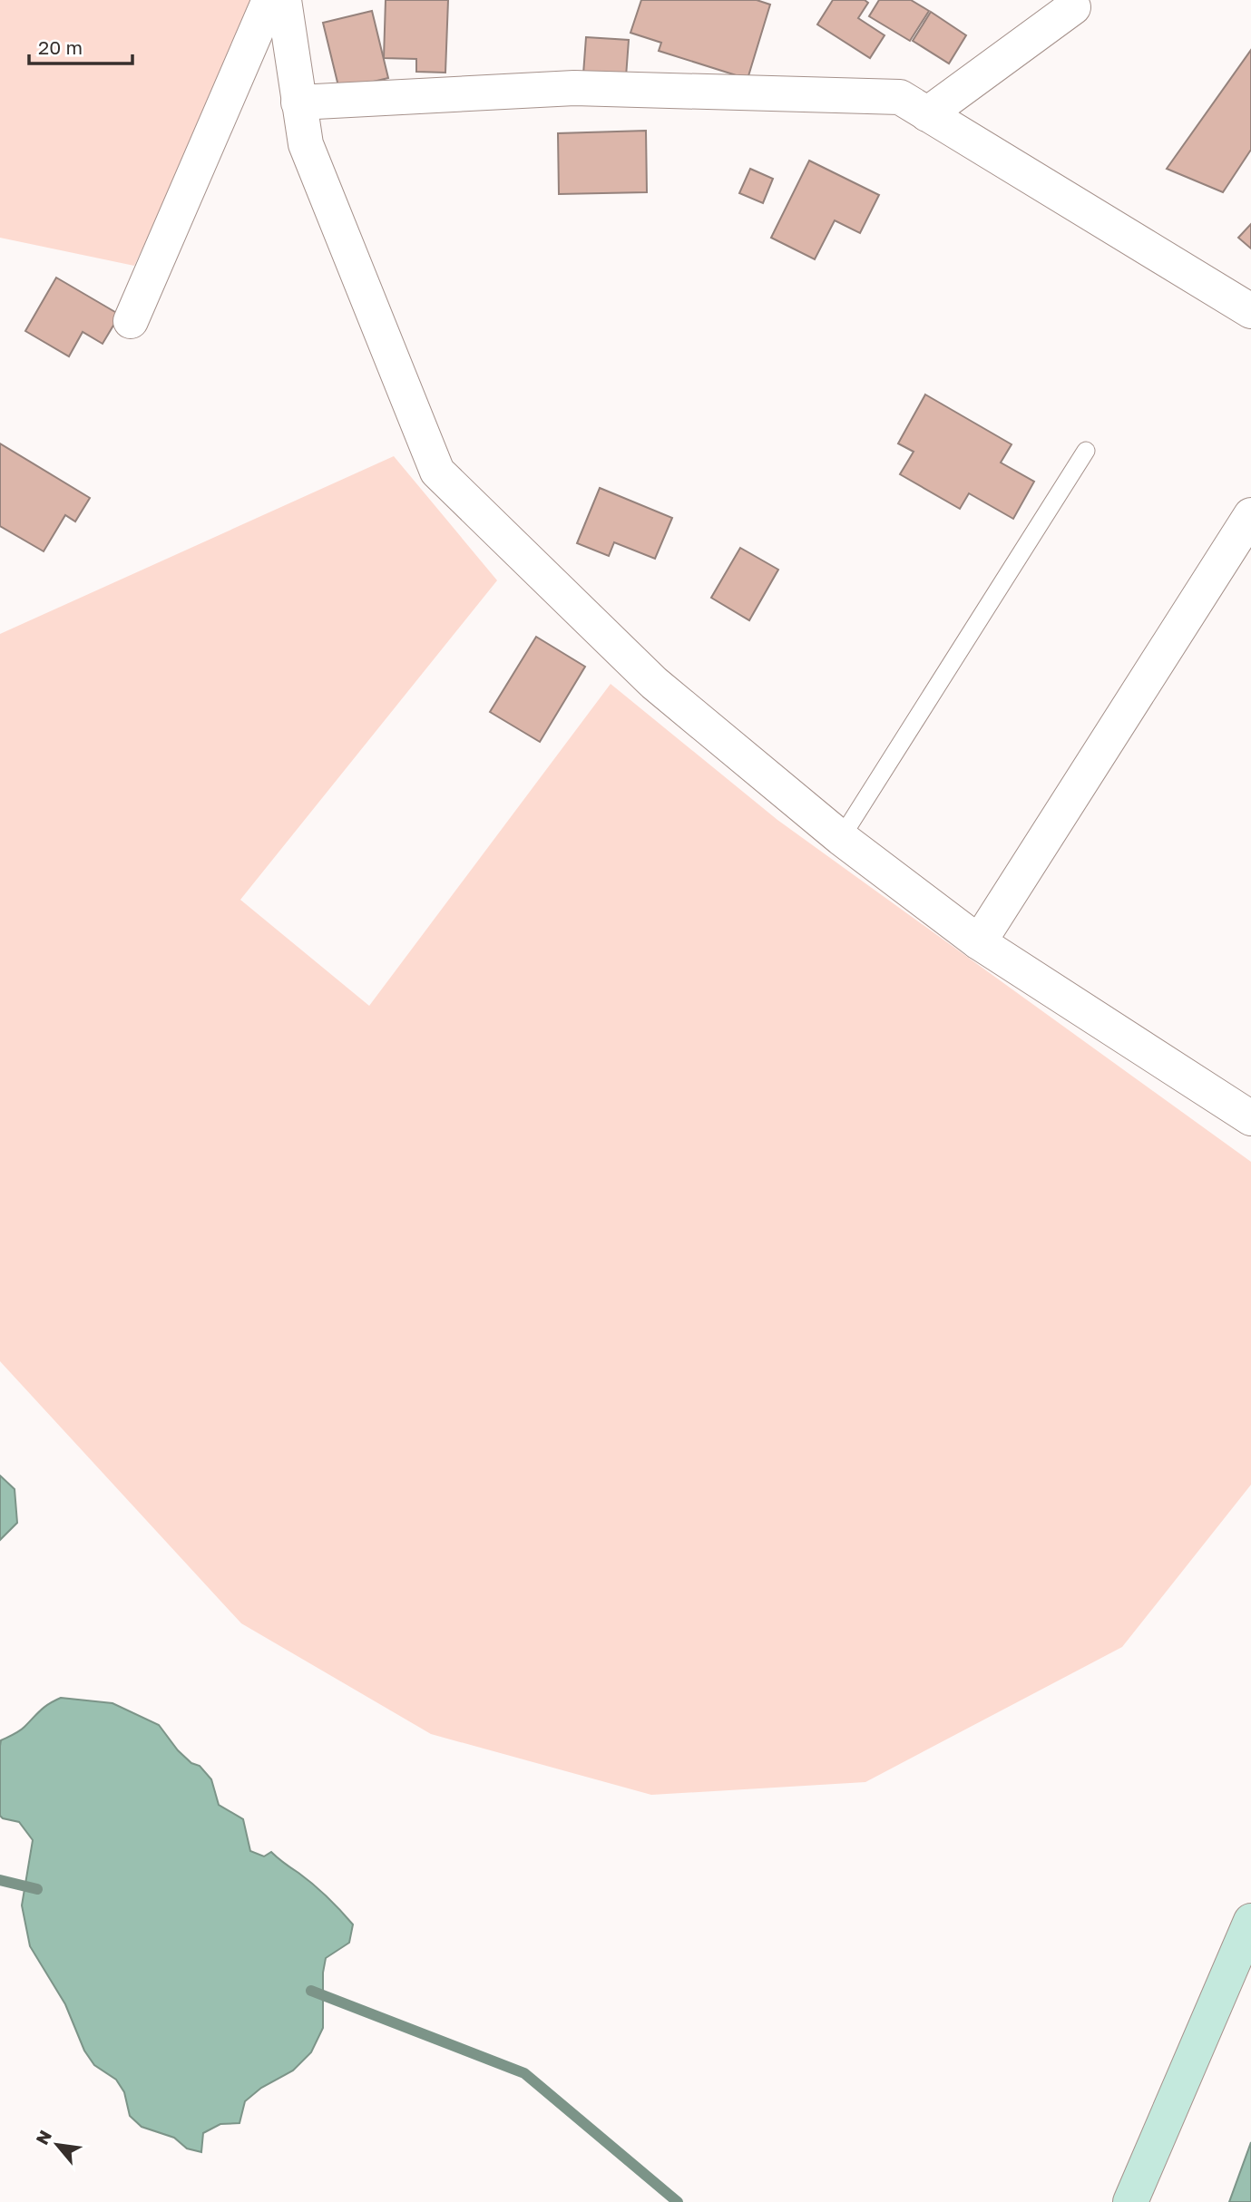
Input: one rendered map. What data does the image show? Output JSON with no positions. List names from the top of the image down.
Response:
{
  "scale_bar": "20 m",
  "north": "top left"
}
